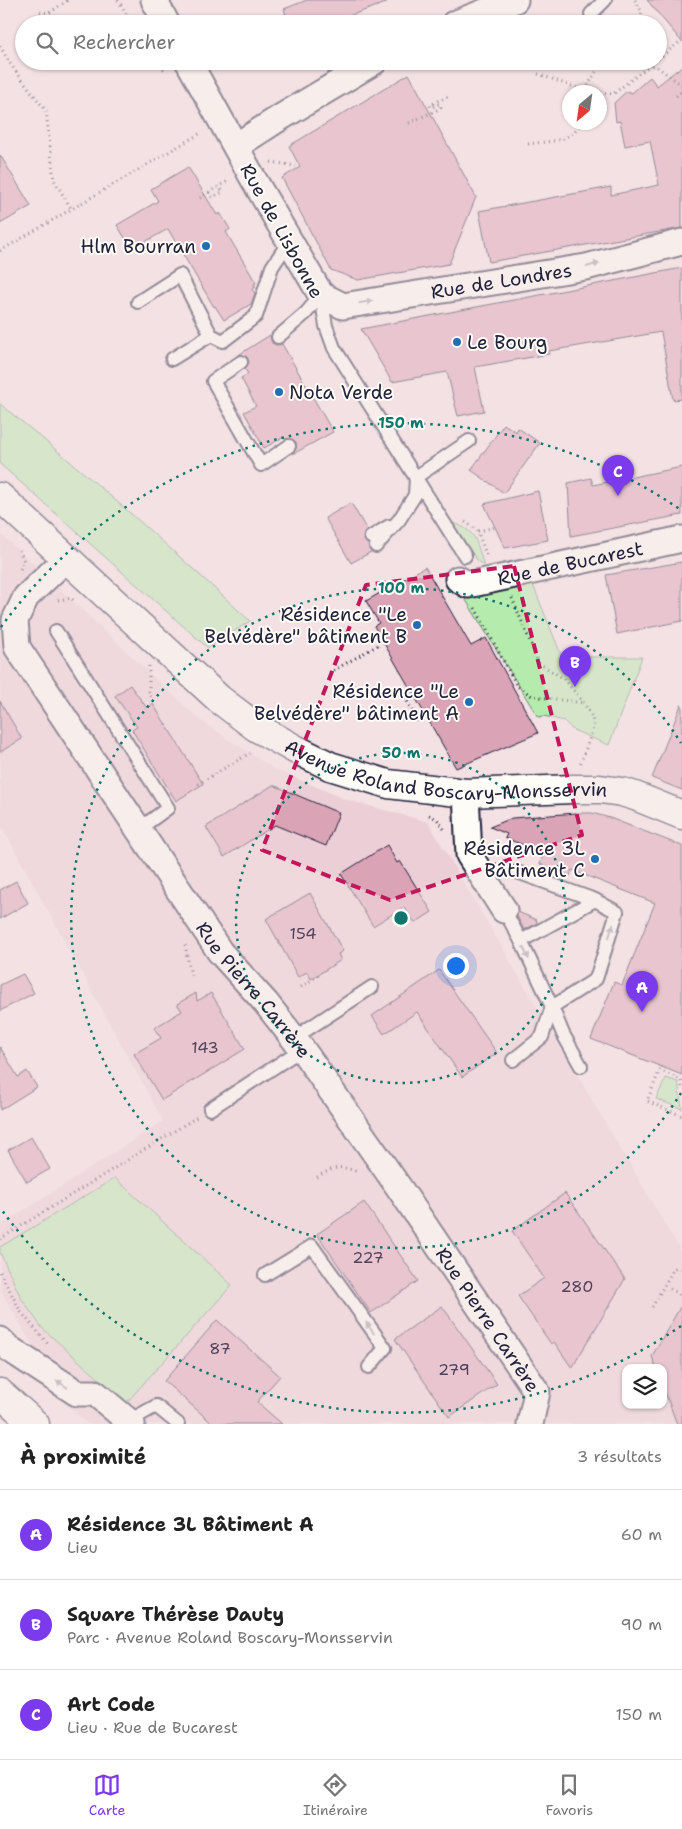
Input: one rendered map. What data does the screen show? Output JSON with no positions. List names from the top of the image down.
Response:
{
  "streets": {
    "main road": ["Avenue Roland Boscary-Monsservin"],
    "street": [
      "Rue de Lisbonne",
      "Rue de Londres",
      "Rue de Bucarest",
      "Rue Pierre Carrère"
    ]
  },
  "crossings": [
    ["Rue de Lisbonne", "Rue de Londres"],
    ["Avenue Roland Boscary-Monsservin", "Rue Pierre Carrère"]
  ],
  "one_way": ["Rue de Londres"],
  "places": [
    "Hlm Bourran",
    "Le Bourg",
    "Nota Verde",
    "Résidence \"Le Belvédère\" bâtiment B",
    "Résidence \"Le Belvédère\" bâtiment A",
    "Résidence 3L Bâtiment C"
  ],
  "house_numbers": [
    "154",
    "143",
    "227",
    "280",
    "87",
    "279"
  ],
  "north": "bottom left",
  "page": {
    "search": "Rechercher",
    "pins": ["C", "B", "A"],
    "heading": ["À proximité", "3 résultats"],
    "list": [
      {
        "mark": "A",
        "name": "Résidence 3L Bâtiment A",
        "note": "Lieu",
        "value": "60 m"
      },
      {
        "mark": "B",
        "name": "Square Thérèse Dauty",
        "note": "Parc · Avenue Roland Boscary-Monsservin",
        "value": "90 m"
      },
      {
        "mark": "C",
        "name": "Art Code",
        "note": "Lieu · Rue de Bucarest",
        "value": "150 m"
      }
    ],
    "nav": ["Carte", "Itinéraire", "Favoris"]
  },
  "rings": ["150 m", "100 m", "50 m"]
}
